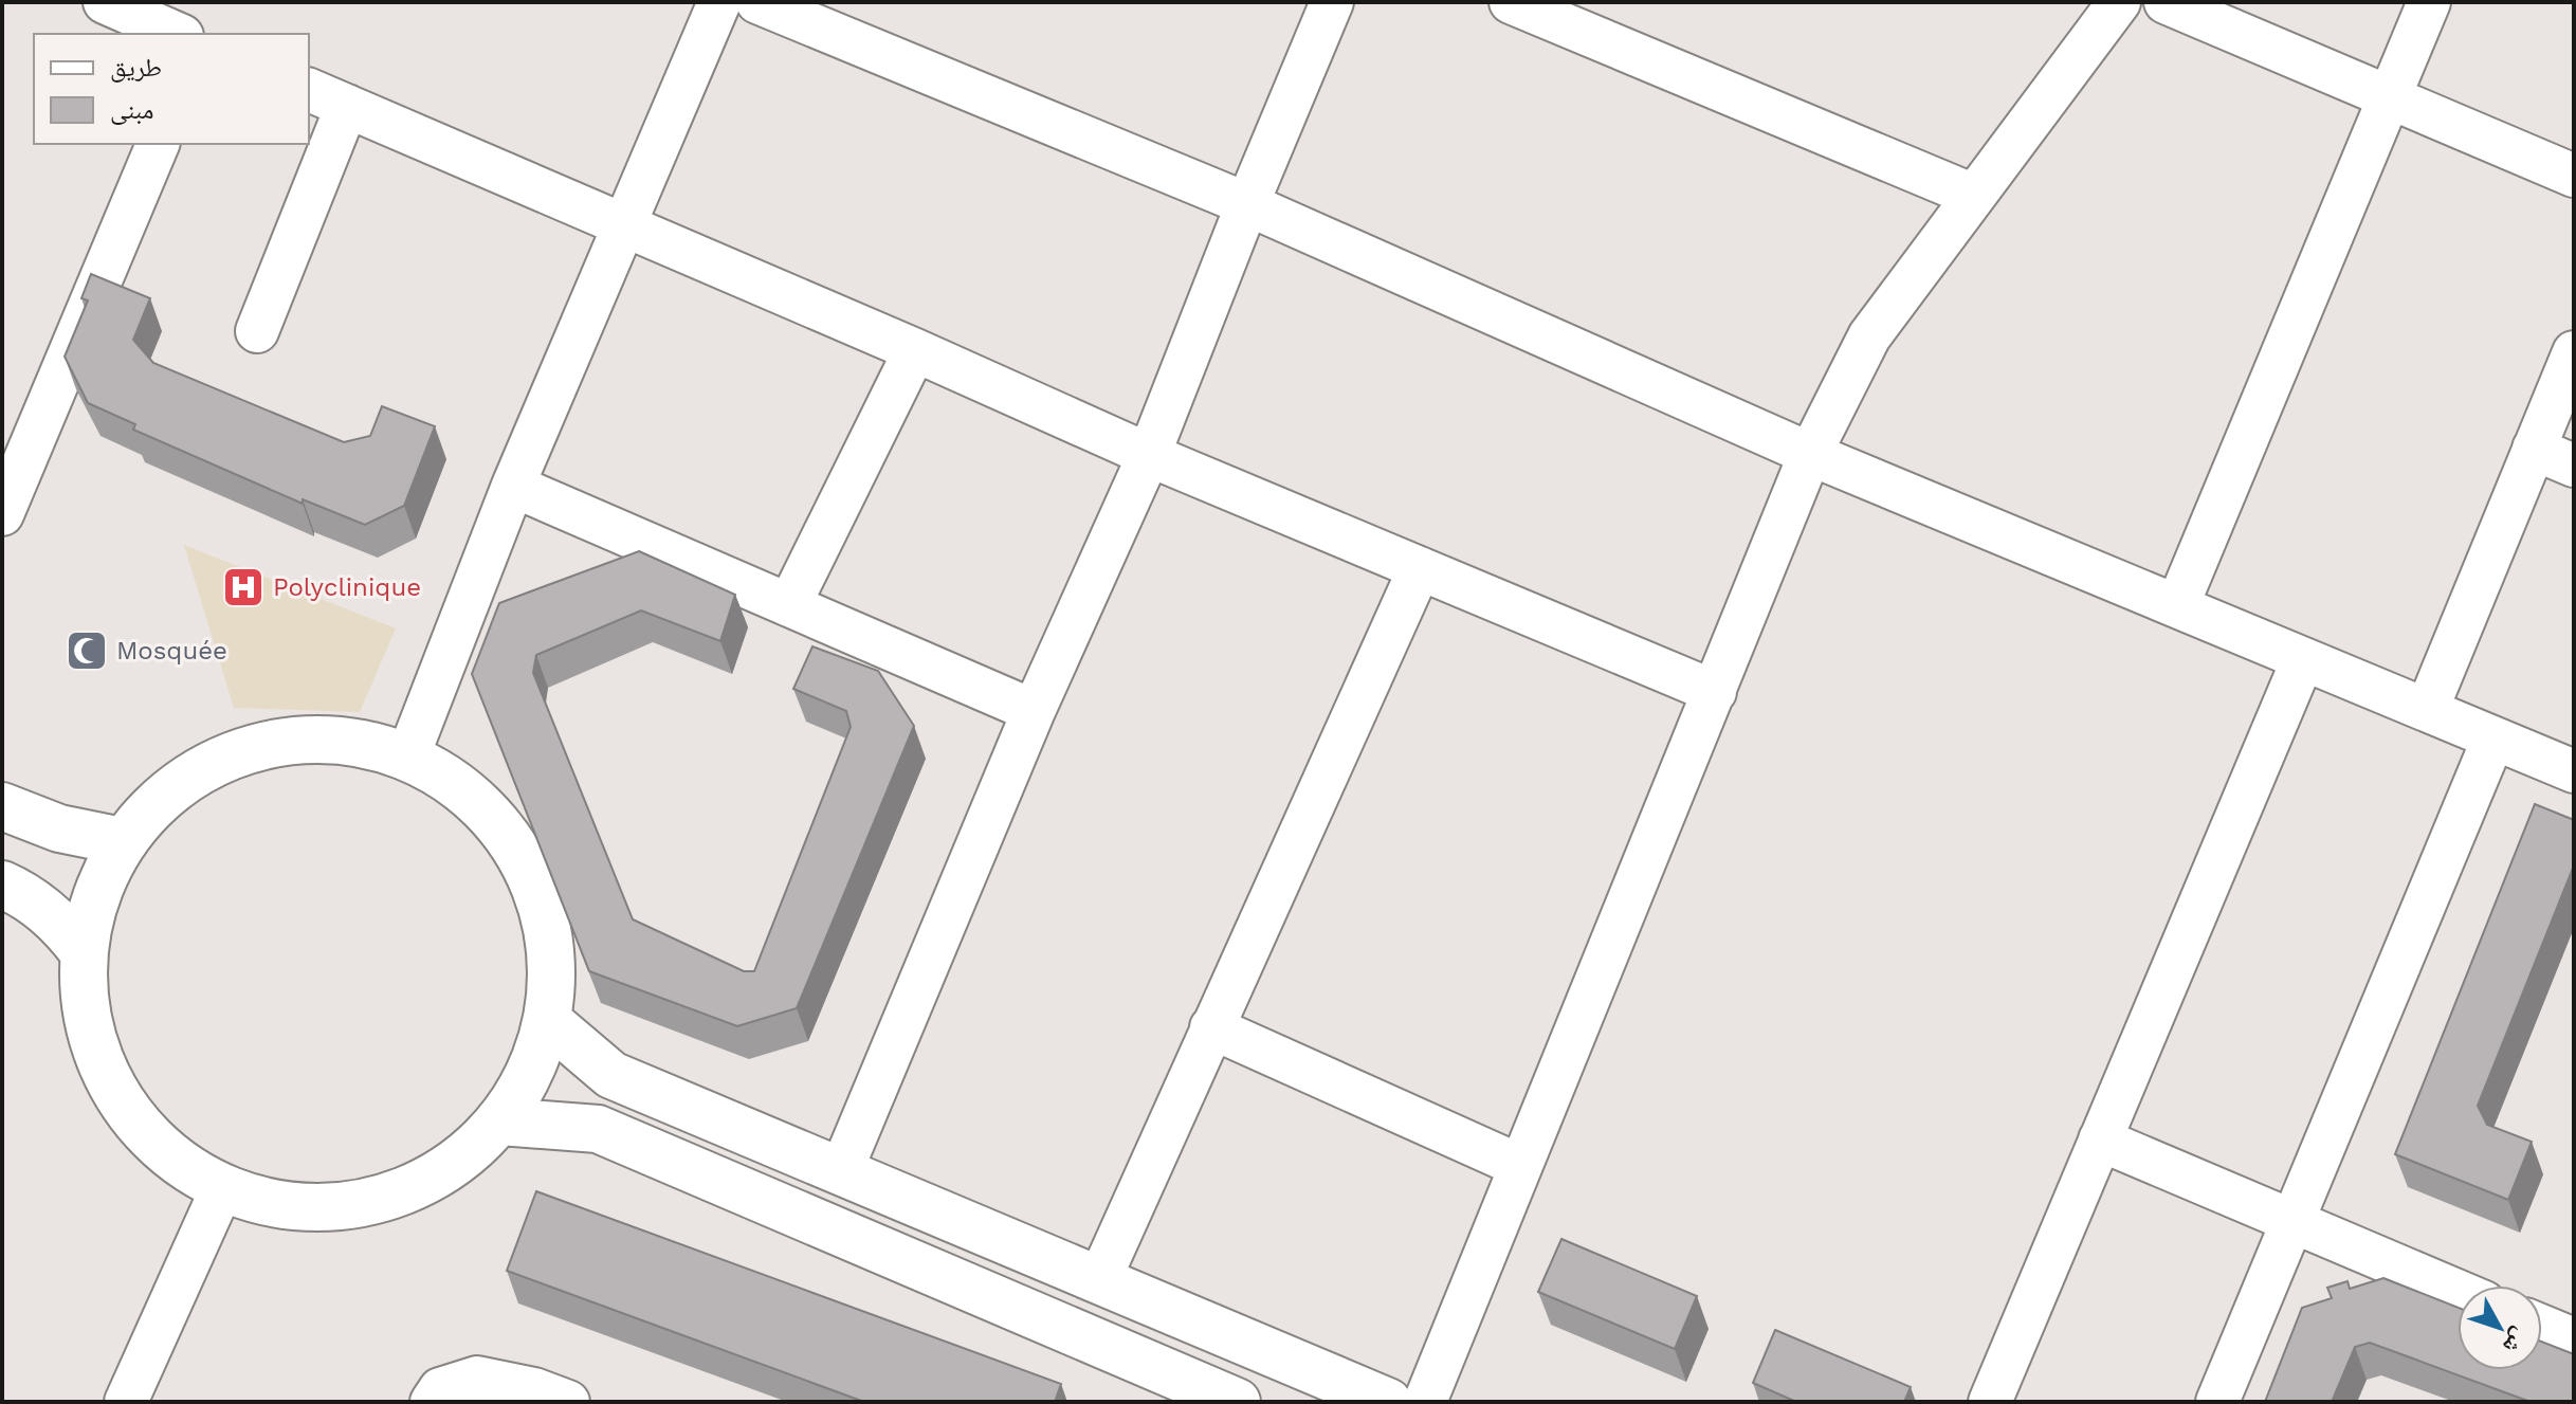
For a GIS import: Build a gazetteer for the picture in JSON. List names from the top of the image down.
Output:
{
  "places": {
    "hospital": ["Polyclinique"],
    "mosque": ["Mosquée"]
  },
  "legend": ["طريق", "مبنى"],
  "north": "bottom right"
}
